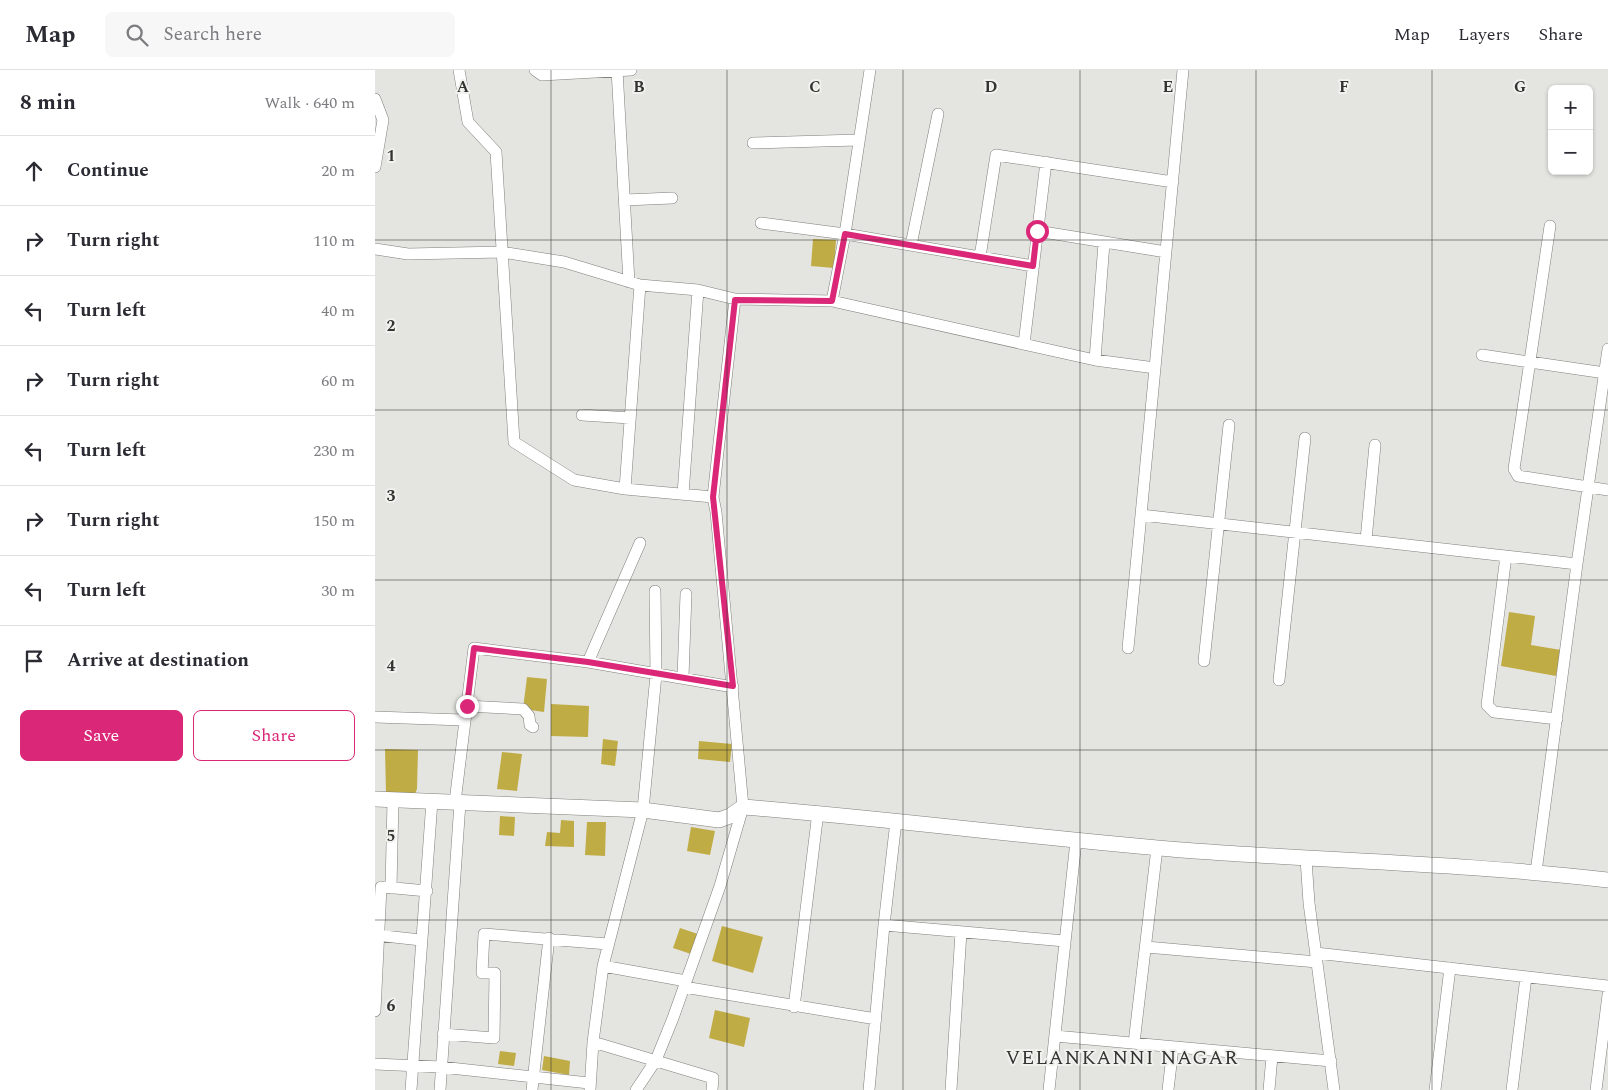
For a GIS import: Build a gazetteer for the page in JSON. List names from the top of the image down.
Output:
{
  "districts": ["VELANKANNI NAGAR"],
  "page": {
    "header": "Map",
    "search": "Search here",
    "nav": ["Map", "Layers", "Share"],
    "heading": ["8 min", "Walk · 640 m"],
    "map_buttons": ["+", "−"],
    "list": [
      ["Continue", "20 m"],
      ["Turn right", "110 m"],
      ["Turn left", "40 m"],
      ["Turn right", "60 m"],
      ["Turn left", "230 m"],
      ["Turn right", "150 m"],
      ["Turn left", "30 m"],
      "Arrive at destination"
    ],
    "buttons": ["Save", "Share"]
  },
  "grid": {
    "columns": [
      "A",
      "B",
      "C",
      "D",
      "E",
      "F",
      "G"
    ],
    "rows": [
      "1",
      "2",
      "3",
      "4",
      "5",
      "6"
    ]
  }
}
